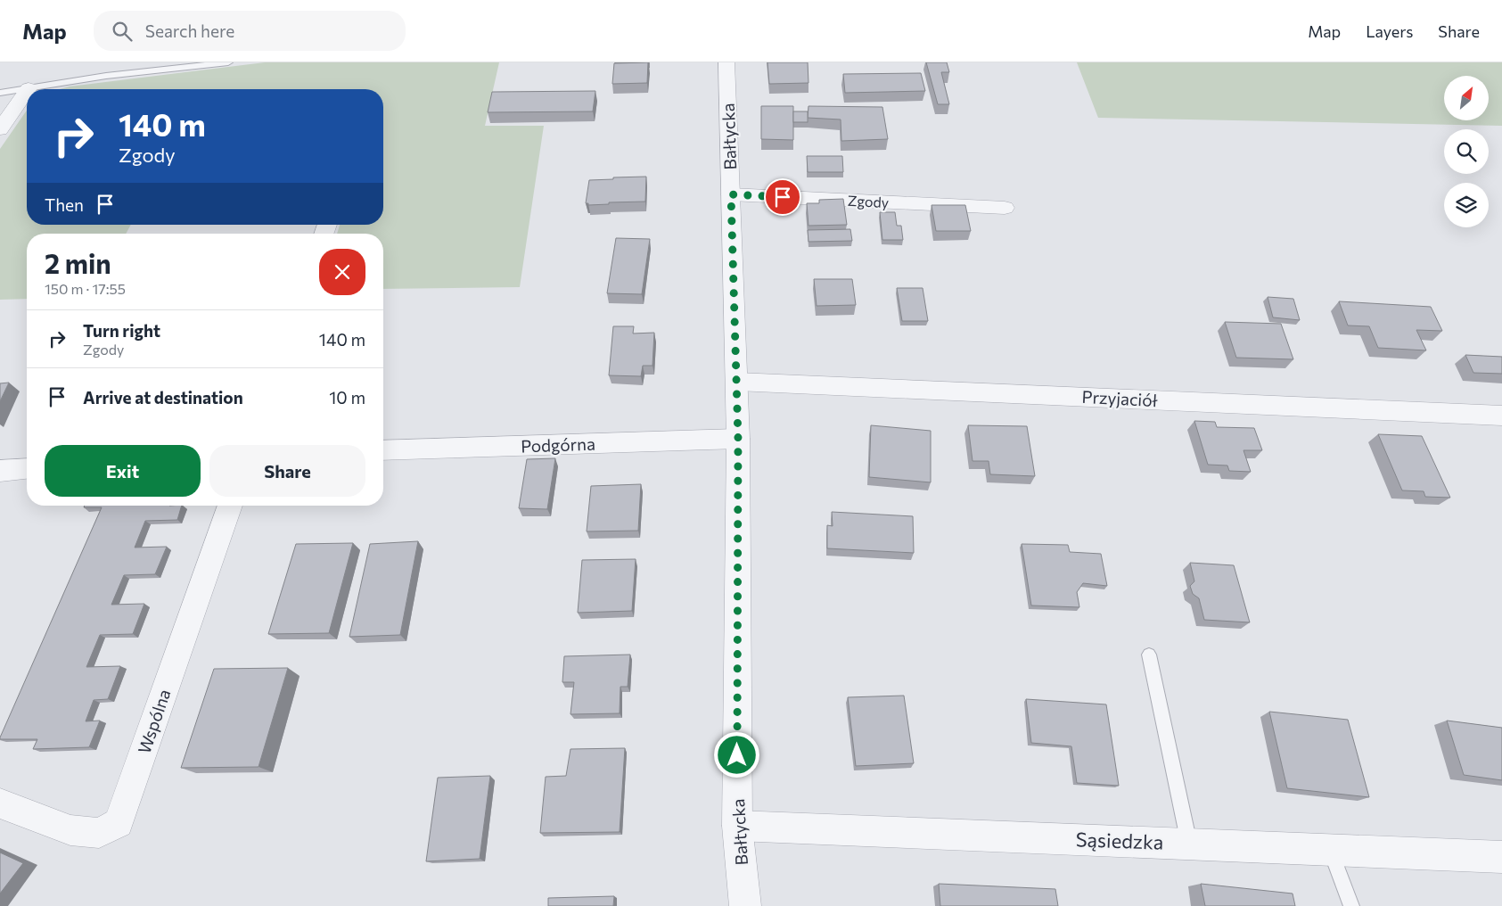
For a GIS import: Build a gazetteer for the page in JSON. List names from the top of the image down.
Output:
{
  "streets": {
    "street": [
      "Bałtycka",
      "Zgody",
      "Przyjaciół",
      "Podgórna",
      "Wspólna",
      "Sąsiedzka"
    ]
  },
  "crossings": [
    ["Bałtycka", "Zgody"],
    ["Bałtycka", "Przyjaciół"],
    ["Bałtycka", "Podgórna"],
    ["Bałtycka", "Sąsiedzka"]
  ],
  "north": "top right",
  "page": {
    "header": "Map",
    "search": "Search here",
    "nav": ["Map", "Layers", "Share"],
    "turn": ["140 m", "Zgody"],
    "then": "Then",
    "heading": ["2 min", "150 m · 17:55"],
    "list": [
      {
        "name": "Turn right",
        "note": "Zgody",
        "value": "140 m"
      },
      {
        "name": "Arrive at destination",
        "value": "10 m"
      }
    ],
    "buttons": ["Exit", "Share"]
  }
}
